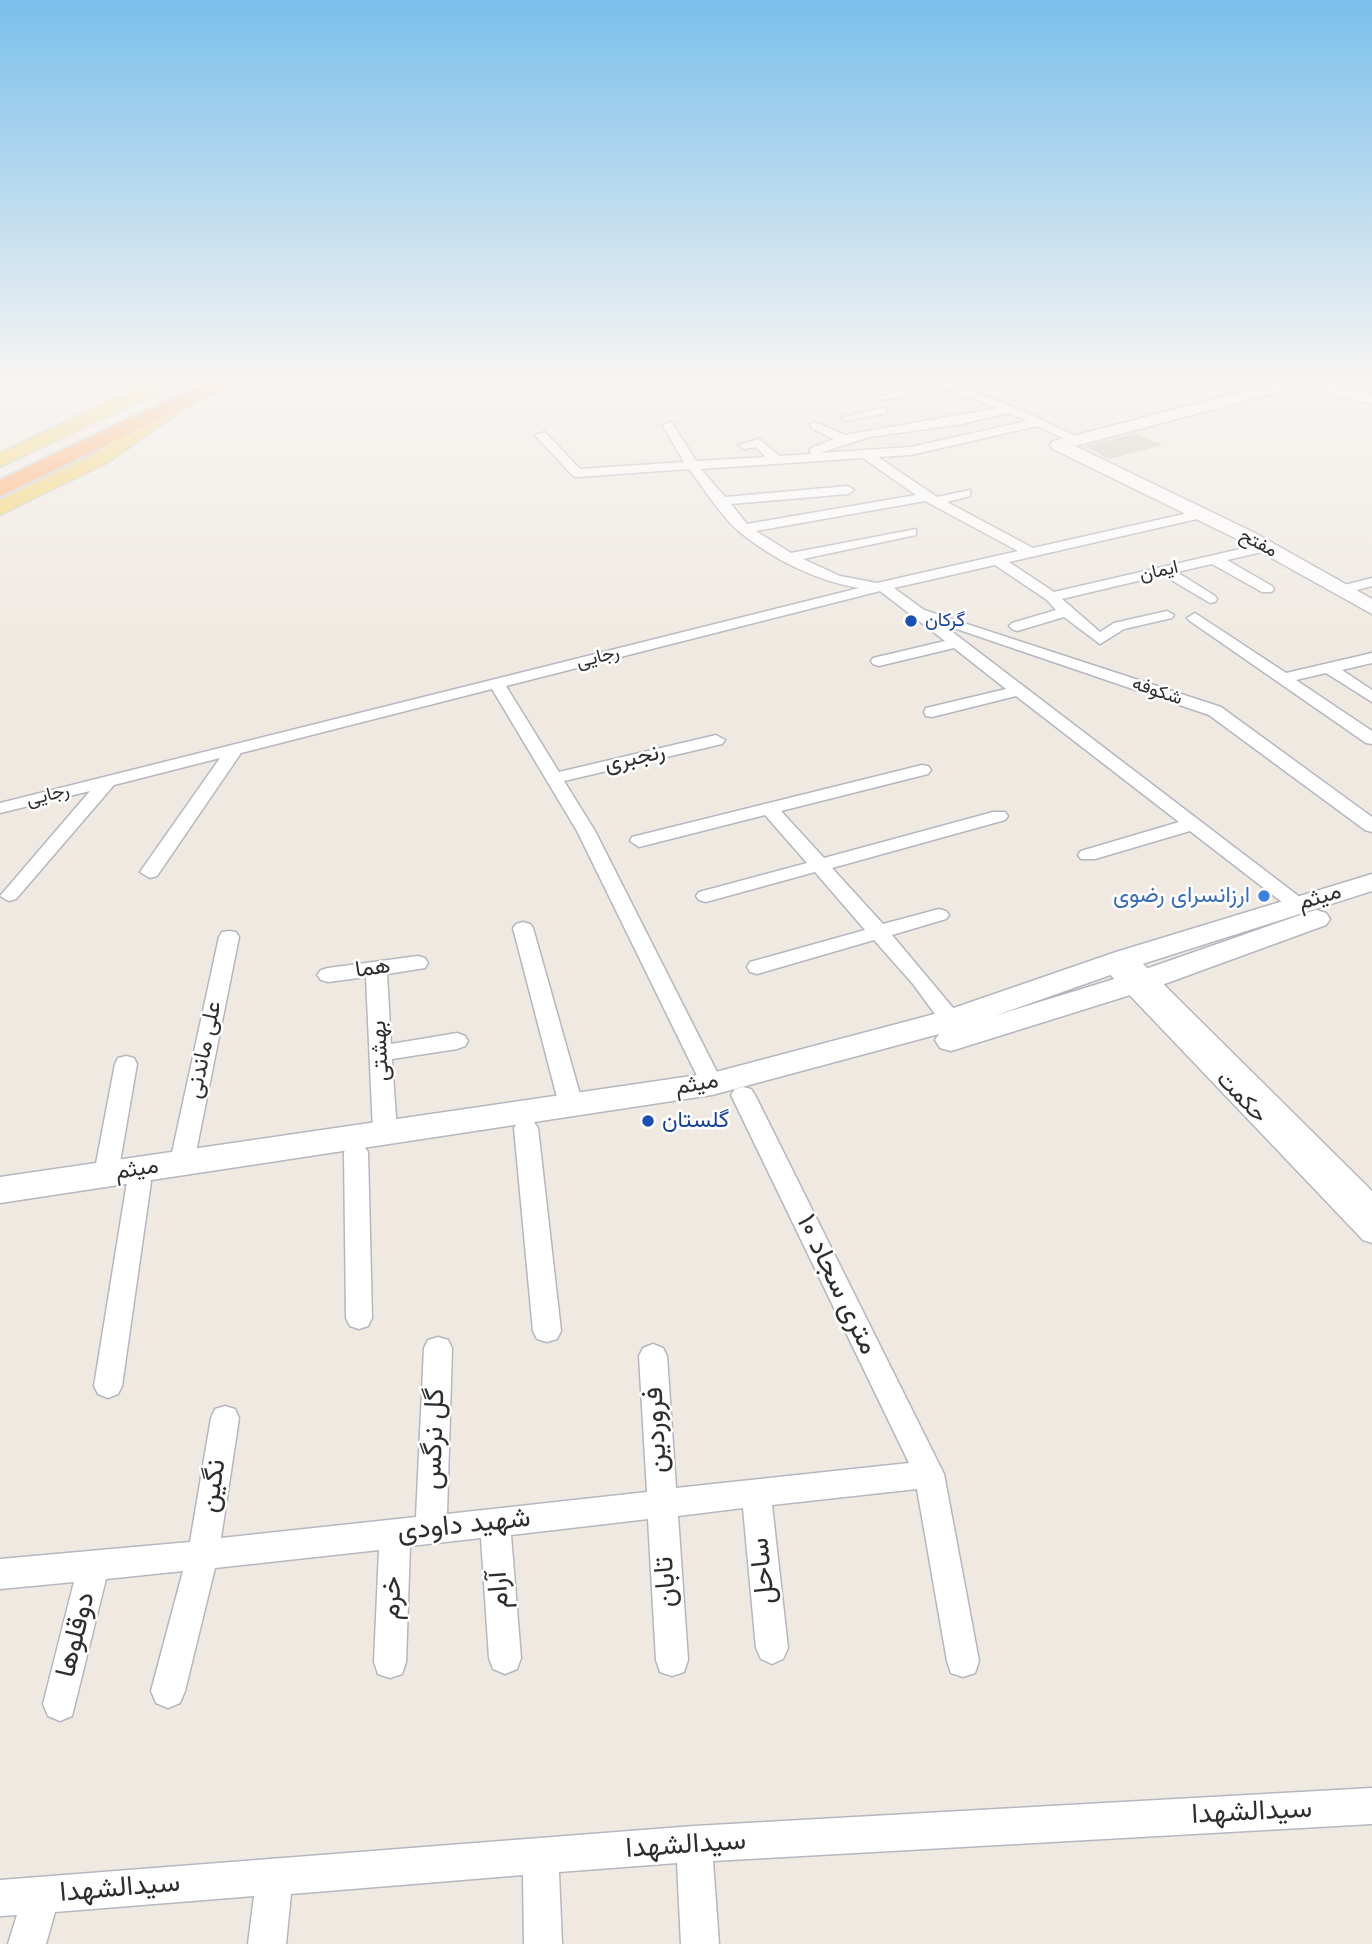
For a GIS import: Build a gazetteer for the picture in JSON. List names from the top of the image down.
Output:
{
  "streets": {
    "main road": ["مفتح", "میثم"],
    "street": [
      "ایمان",
      "رجایی",
      "شکوفه",
      "رنجبری",
      "هما",
      "علی ماندنی",
      "بهشتی",
      "حکمت",
      "۱۰ متری سجاد",
      "فروردین",
      "گل نرگس",
      "نگین",
      "شهید داودی",
      "ساحل",
      "تابان",
      "آرام",
      "خرم",
      "دوقلوها",
      "سیدالشهدا"
    ]
  },
  "crossings": [
    ["مفتح", "ایمان"],
    ["مفتح", "رجایی"],
    ["میثم", "علی ماندنی"],
    ["میثم", "بهشتی"],
    ["میثم", "حکمت"],
    ["میثم", "۱۰ متری سجاد"],
    ["هما", "بهشتی"],
    ["۱۰ متری سجاد", "شهید داودی"],
    ["فروردین", "شهید داودی"],
    ["فروردین", "تابان"],
    ["گل نرگس", "شهید داودی"],
    ["نگین", "شهید داودی"],
    ["شهید داودی", "ساحل"],
    ["شهید داودی", "تابان"],
    ["شهید داودی", "آرام"],
    ["شهید داودی", "خرم"],
    ["شهید داودی", "دوقلوها"]
  ],
  "places": ["گرکان", "ارزانسرای رضوی", "گلستان"]
}
